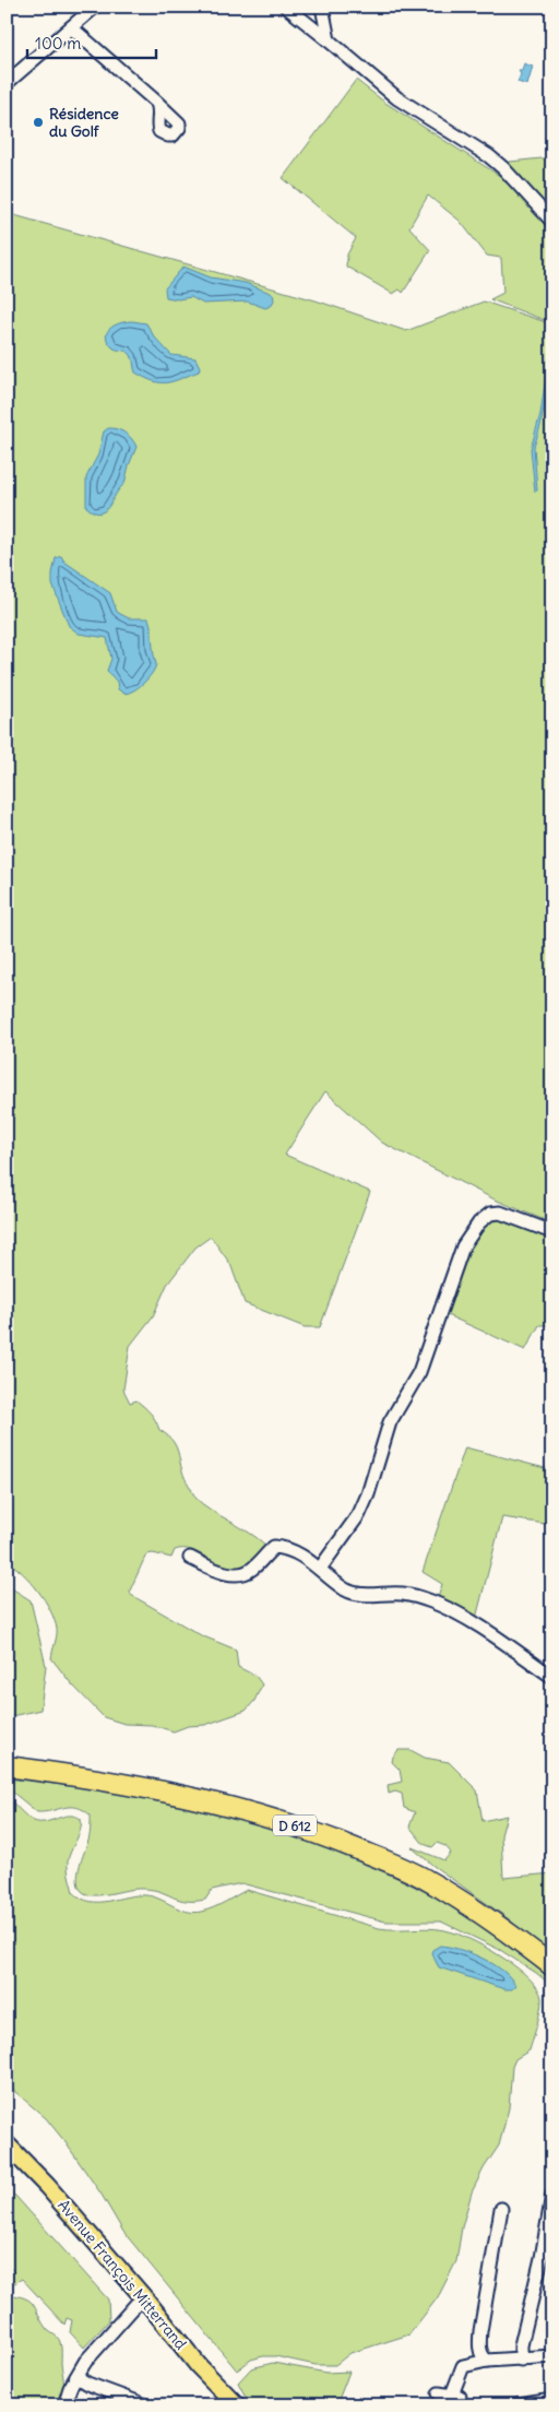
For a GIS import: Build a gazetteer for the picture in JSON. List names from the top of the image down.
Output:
{
  "streets": {
    "highway": ["D 612"],
    "main road": ["Avenue François Mitterrand"]
  },
  "places": ["Résidence du Golf"],
  "scale_bar": "100 m"
}
